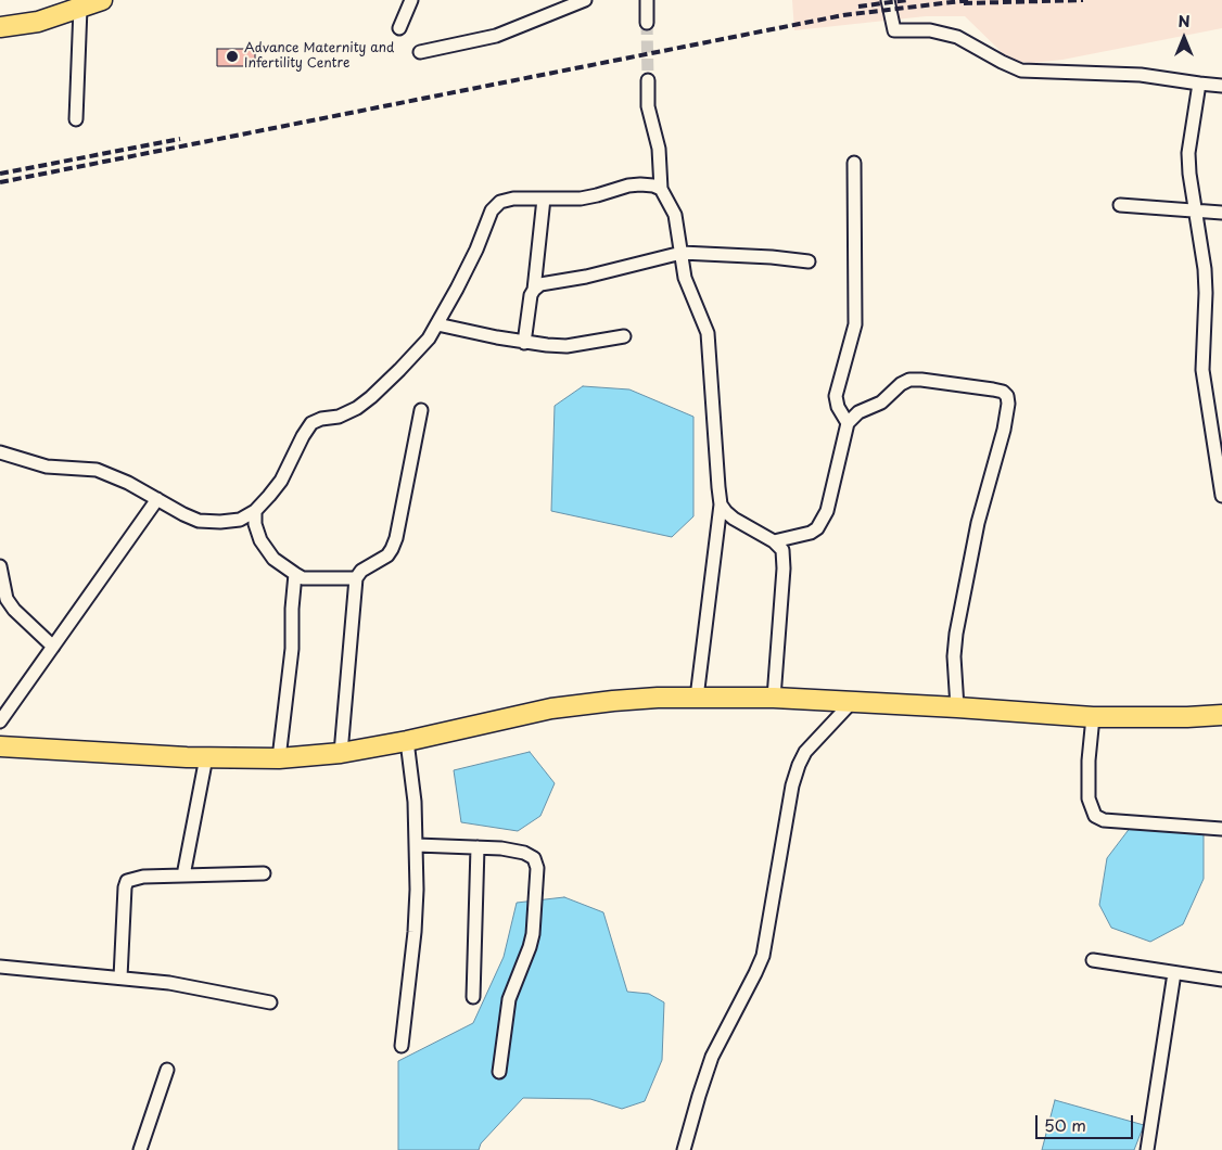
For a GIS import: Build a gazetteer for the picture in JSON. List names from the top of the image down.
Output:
{
  "places": ["Advance Maternity and Infertility Centre"],
  "scale_bar": "50 m",
  "north": "top"
}
